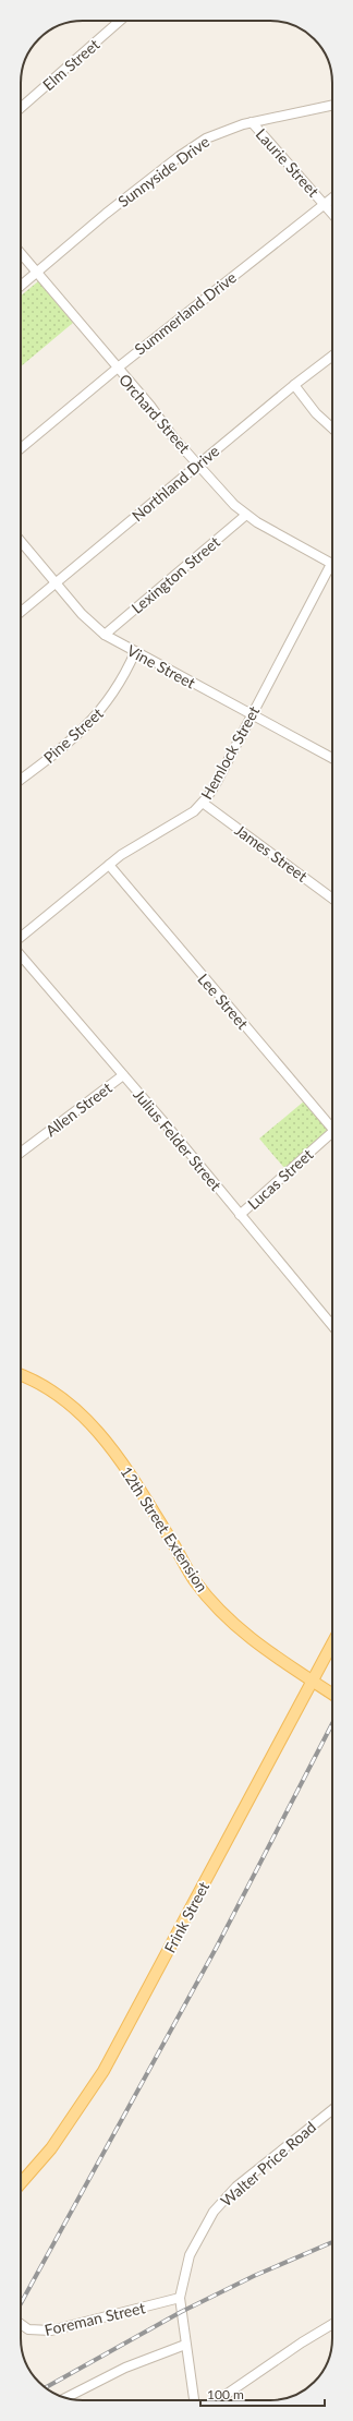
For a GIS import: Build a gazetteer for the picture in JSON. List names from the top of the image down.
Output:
{
  "streets": {
    "main road": ["12th Street Extension", "Frink Street"],
    "street": [
      "Elm Street",
      "Laurie Street",
      "Sunnyside Drive",
      "Summerland Drive",
      "Orchard Street",
      "Northland Drive",
      "Lexington Street",
      "Vine Street",
      "Pine Street",
      "Hemlock Street",
      "James Street",
      "Lee Street",
      "Allen Street",
      "Julius Felder Street",
      "Lucas Street",
      "Walter Price Road",
      "Foreman Street"
    ]
  },
  "crossings": [
    ["Laurie Street", "Sunnyside Drive"],
    ["Laurie Street", "Summerland Drive"],
    ["Sunnyside Drive", "Orchard Street"],
    ["Summerland Drive", "Orchard Street"],
    ["Orchard Street", "Northland Drive"],
    ["Orchard Street", "Lexington Street"],
    ["Orchard Street", "Hemlock Street"],
    ["Northland Drive", "Vine Street"],
    ["Lexington Street", "Vine Street"],
    ["Vine Street", "Pine Street"],
    ["Vine Street", "Hemlock Street"],
    ["Hemlock Street", "James Street"],
    ["Hemlock Street", "Lee Street"],
    ["Allen Street", "Julius Felder Street"],
    ["Julius Felder Street", "Lucas Street"],
    ["12th Street Extension", "Frink Street"],
    ["Walter Price Road", "Foreman Street"]
  ],
  "scale_bar": "100 m"
}
